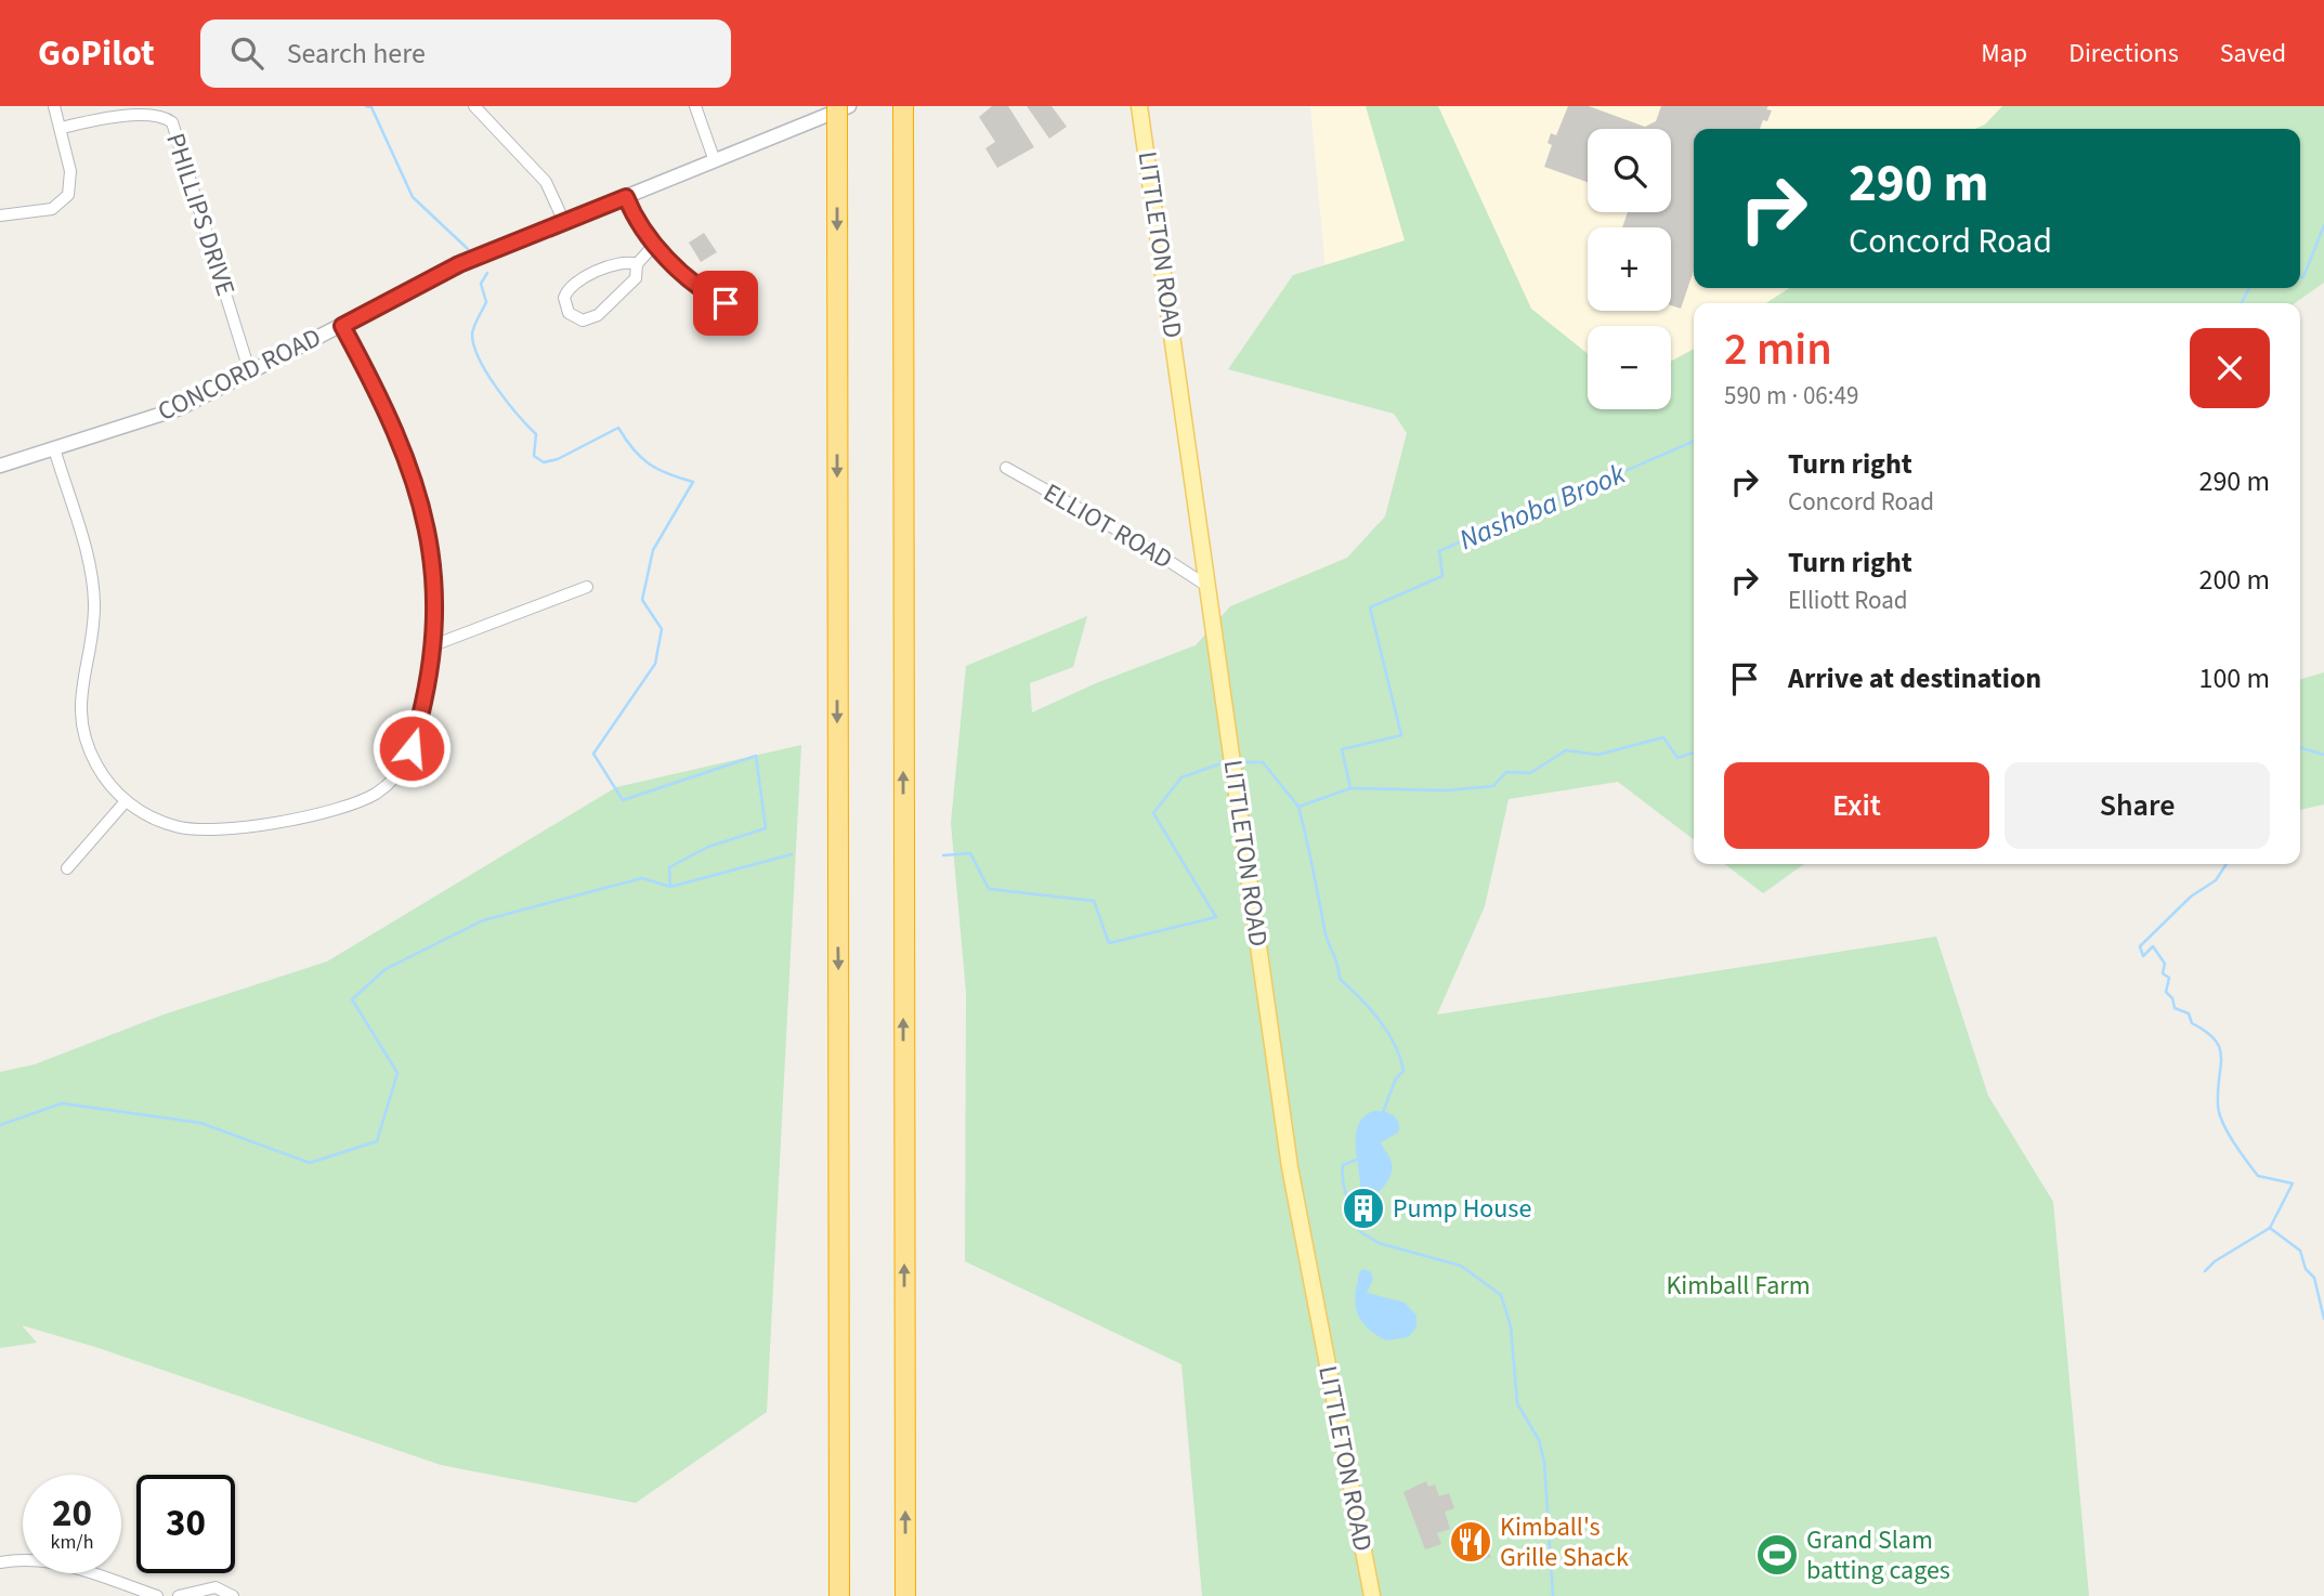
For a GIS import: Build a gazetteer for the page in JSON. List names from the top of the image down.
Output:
{
  "streets": {
    "main road": ["LITTLETON ROAD", "CONCORD ROAD"],
    "street": ["PHILLIPS DRIVE", "ELLIOT ROAD"]
  },
  "crossings": [
    ["PHILLIPS DRIVE", "CONCORD ROAD"],
    ["LITTLETON ROAD", "ELLIOT ROAD"]
  ],
  "water": ["Nashoba Brook"],
  "parks": ["Kimball Farm"],
  "places": {
    "building": ["Pump House"],
    "restaurant": ["Kimball's Grille Shack"],
    "sports": ["Grand Slam batting cages"]
  },
  "page": {
    "header": "GoPilot",
    "search": "Search here",
    "nav": ["Map", "Directions", "Saved"],
    "map_buttons": ["+", "−"],
    "turn": ["290 m", "Concord Road"],
    "heading": ["2 min", "590 m · 06:49"],
    "list": [
      {
        "name": "Turn right",
        "note": "Concord Road",
        "value": "290 m"
      },
      {
        "name": "Turn right",
        "note": "Elliott Road",
        "value": "200 m"
      },
      {
        "name": "Arrive at destination",
        "value": "100 m"
      }
    ],
    "buttons": ["Exit", "Share"],
    "speed": "20 km/h",
    "limit": "30"
  }
}
